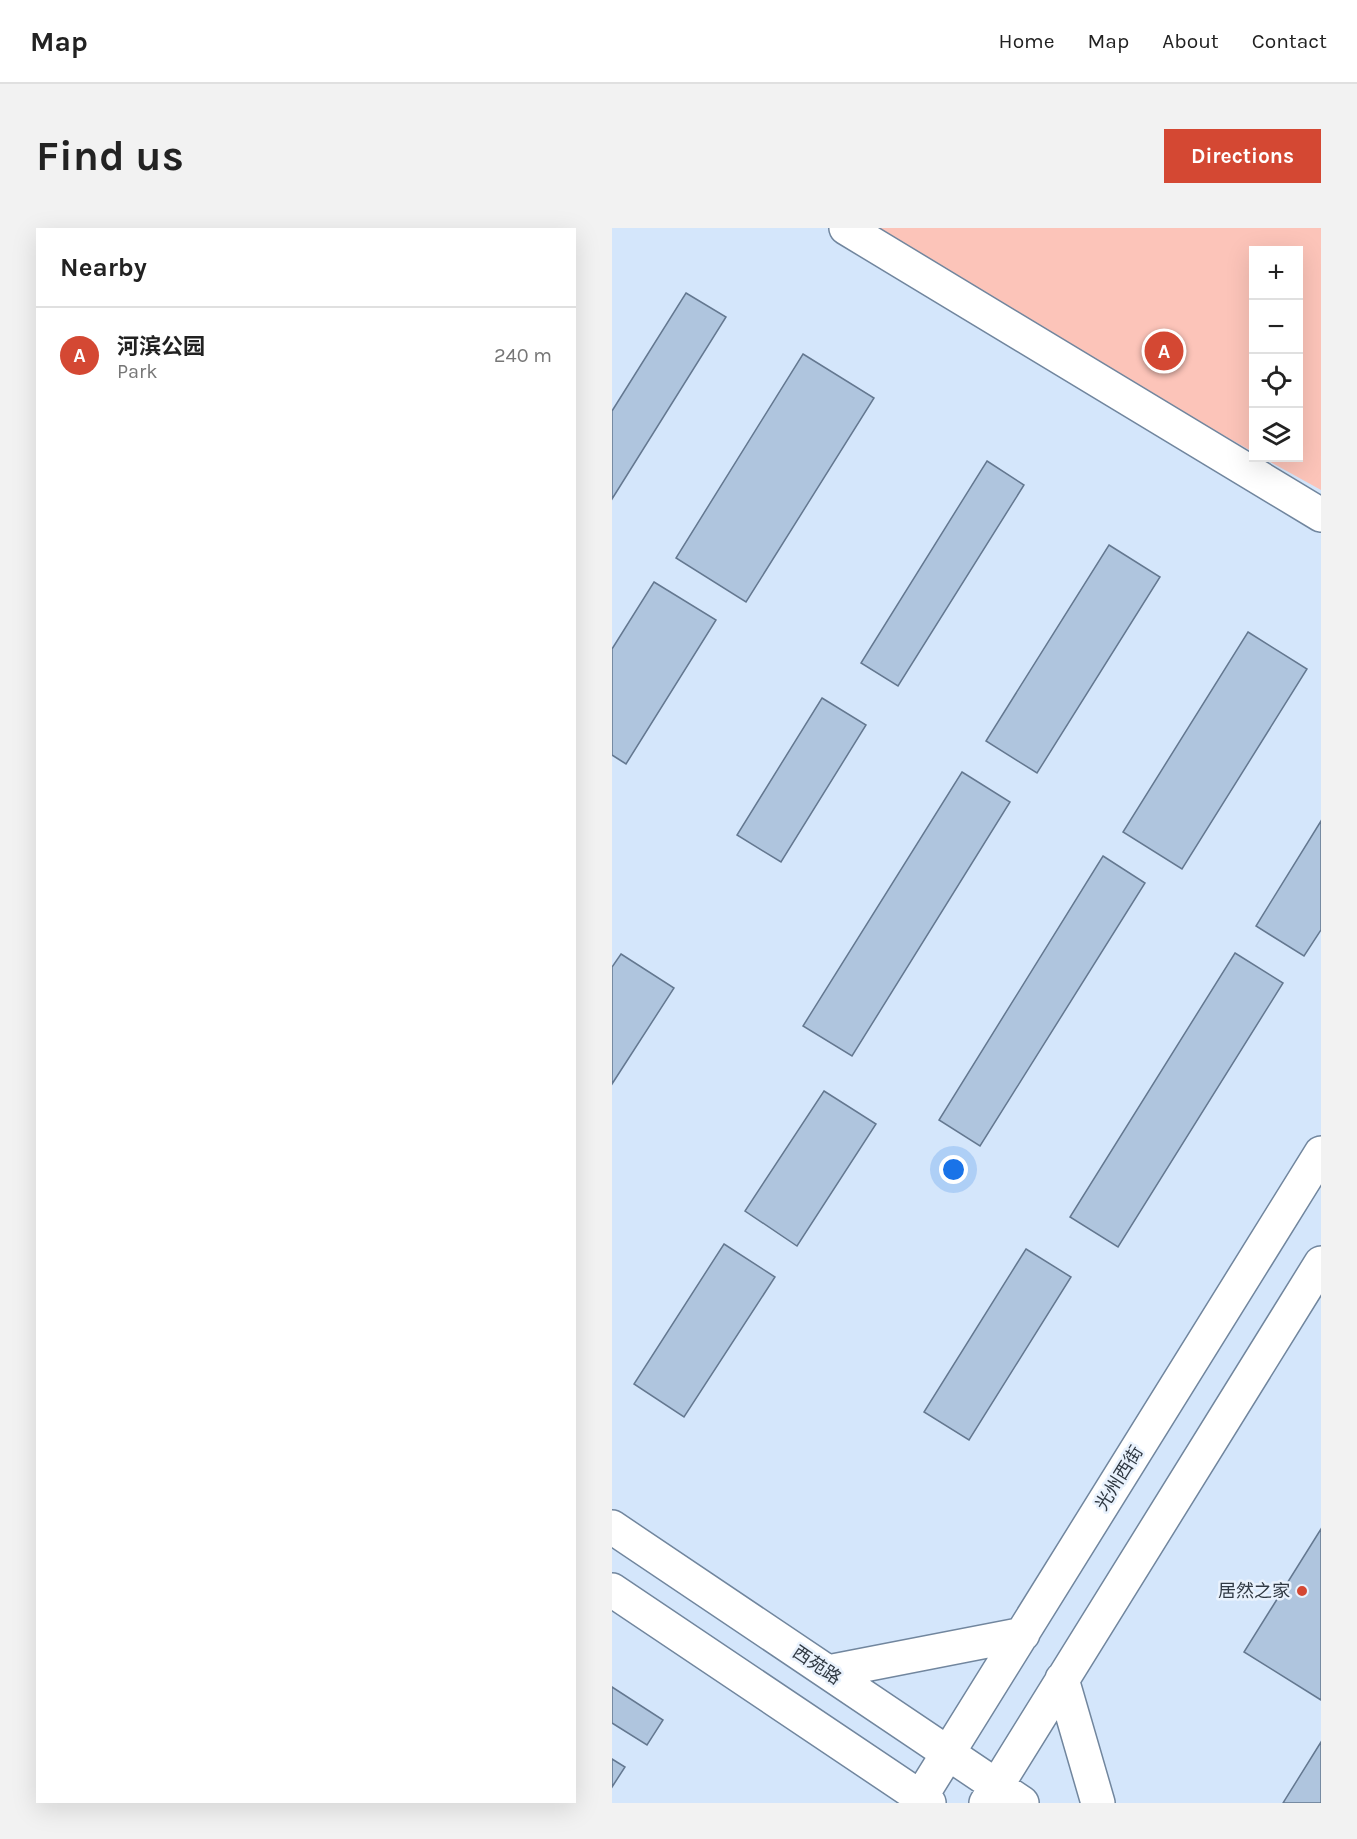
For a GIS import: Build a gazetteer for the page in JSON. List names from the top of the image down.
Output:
{
  "streets": {
    "main road": ["光州西街", "西苑路"]
  },
  "crossings": [
    ["光州西街", "西苑路"]
  ],
  "places": ["居然之家"],
  "page": {
    "header": "Map",
    "nav": [
      "Home",
      "Map",
      "About",
      "Contact"
    ],
    "buttons": "Directions",
    "title": "Find us",
    "heading": "Nearby",
    "map_buttons": ["+", "−"],
    "list": [
      {
        "mark": "A",
        "name": "河滨公园",
        "note": "Park",
        "value": "240 m"
      }
    ],
    "pins": "A"
  }
}
